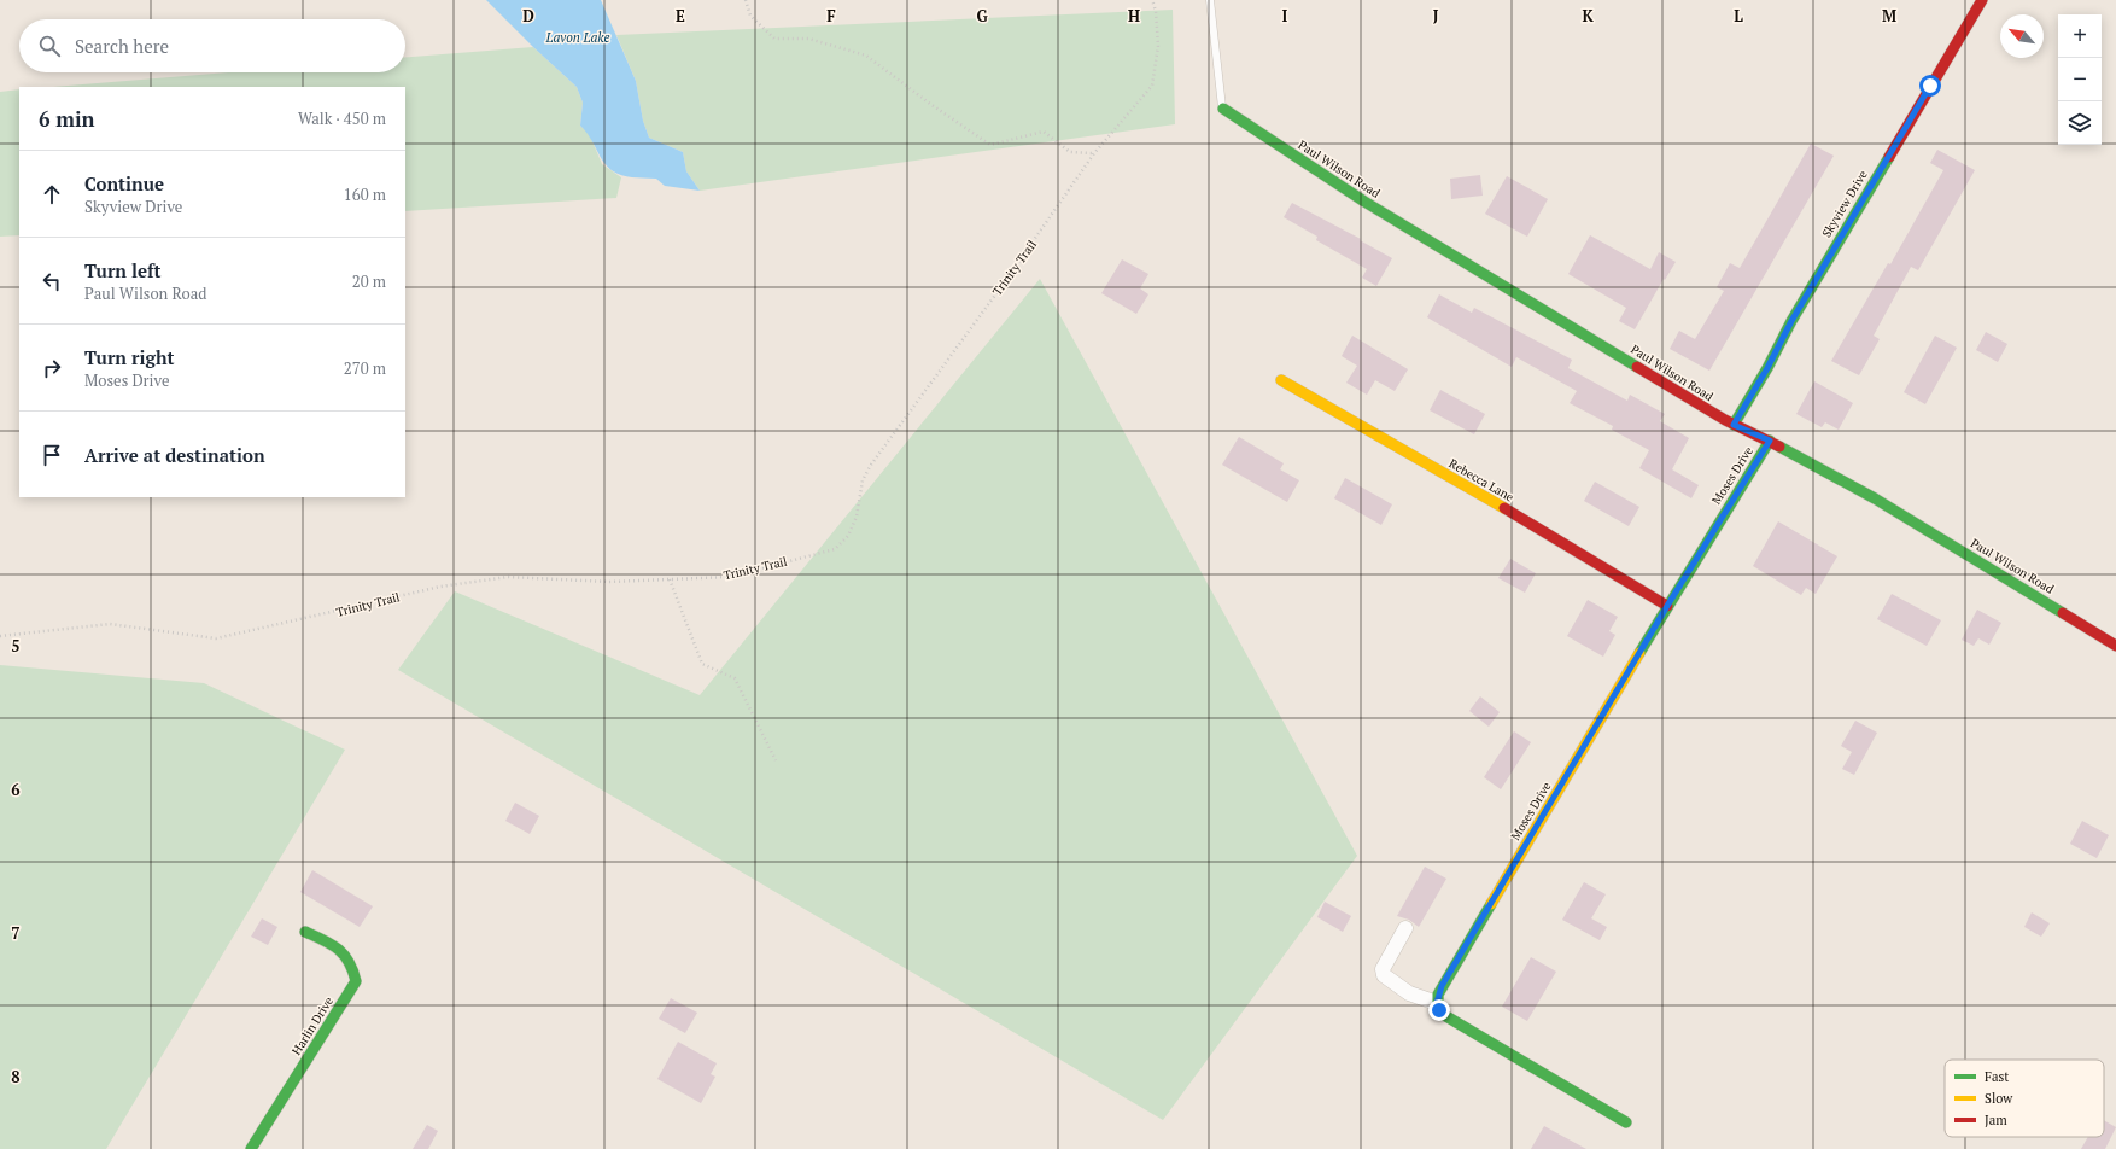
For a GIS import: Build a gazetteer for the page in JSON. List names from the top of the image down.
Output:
{
  "streets": {
    "street": [
      "Paul Wilson Road",
      "Skyview Drive",
      "Moses Drive",
      "Rebecca Lane",
      "Harlin Drive"
    ],
    "path": ["Trinity Trail"]
  },
  "crossings": [
    ["Paul Wilson Road", "Skyview Drive"],
    ["Paul Wilson Road", "Moses Drive"],
    ["Moses Drive", "Rebecca Lane"]
  ],
  "water": ["Lavon Lake"],
  "legend": ["Fast", "Slow", "Jam"],
  "north": "top left",
  "page": {
    "map_buttons": ["+", "−"],
    "search": "Search here",
    "heading": ["6 min", "Walk · 450 m"],
    "list": [
      ["Continue", "Skyview Drive", "160 m"],
      ["Turn left", "Paul Wilson Road", "20 m"],
      ["Turn right", "Moses Drive", "270 m"],
      "Arrive at destination"
    ]
  },
  "grid": {
    "columns": [
      "D",
      "E",
      "F",
      "G",
      "H",
      "I",
      "J",
      "K",
      "L",
      "M"
    ],
    "rows": [
      "5",
      "6",
      "7",
      "8"
    ]
  }
}
